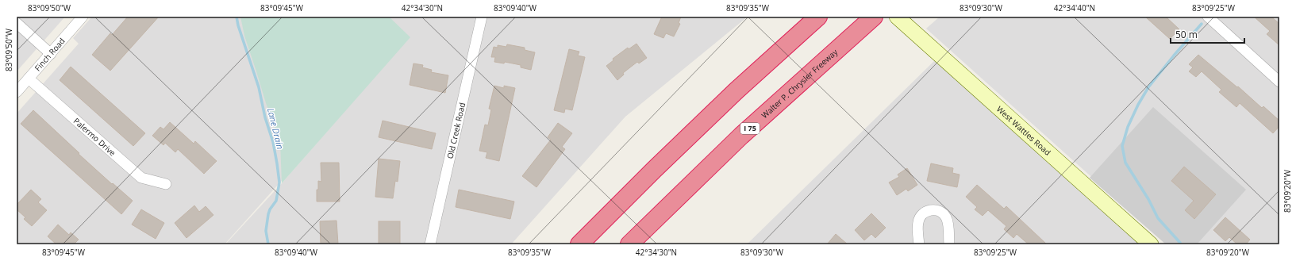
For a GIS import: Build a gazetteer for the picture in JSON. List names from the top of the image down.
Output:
{
  "streets": {
    "highway": ["Walter P. Chrysler Freeway", "I 75"],
    "street": [
      "Finch Road",
      "Old Creek Road",
      "West Wattles Road",
      "Palermo Drive"
    ]
  },
  "crossings": [
    ["Finch Road", "Palermo Drive"]
  ],
  "water": ["Lane Drain"],
  "scale_bar": "50 m",
  "coordinates": [
    "83°09'50\"W",
    "83°09'45\"W",
    "42°34'30\"N",
    "83°09'40\"W",
    "83°09'35\"W",
    "83°09'30\"W",
    "42°34'40\"N",
    "83°09'25\"W",
    "83°09'20\"W"
  ]
}
